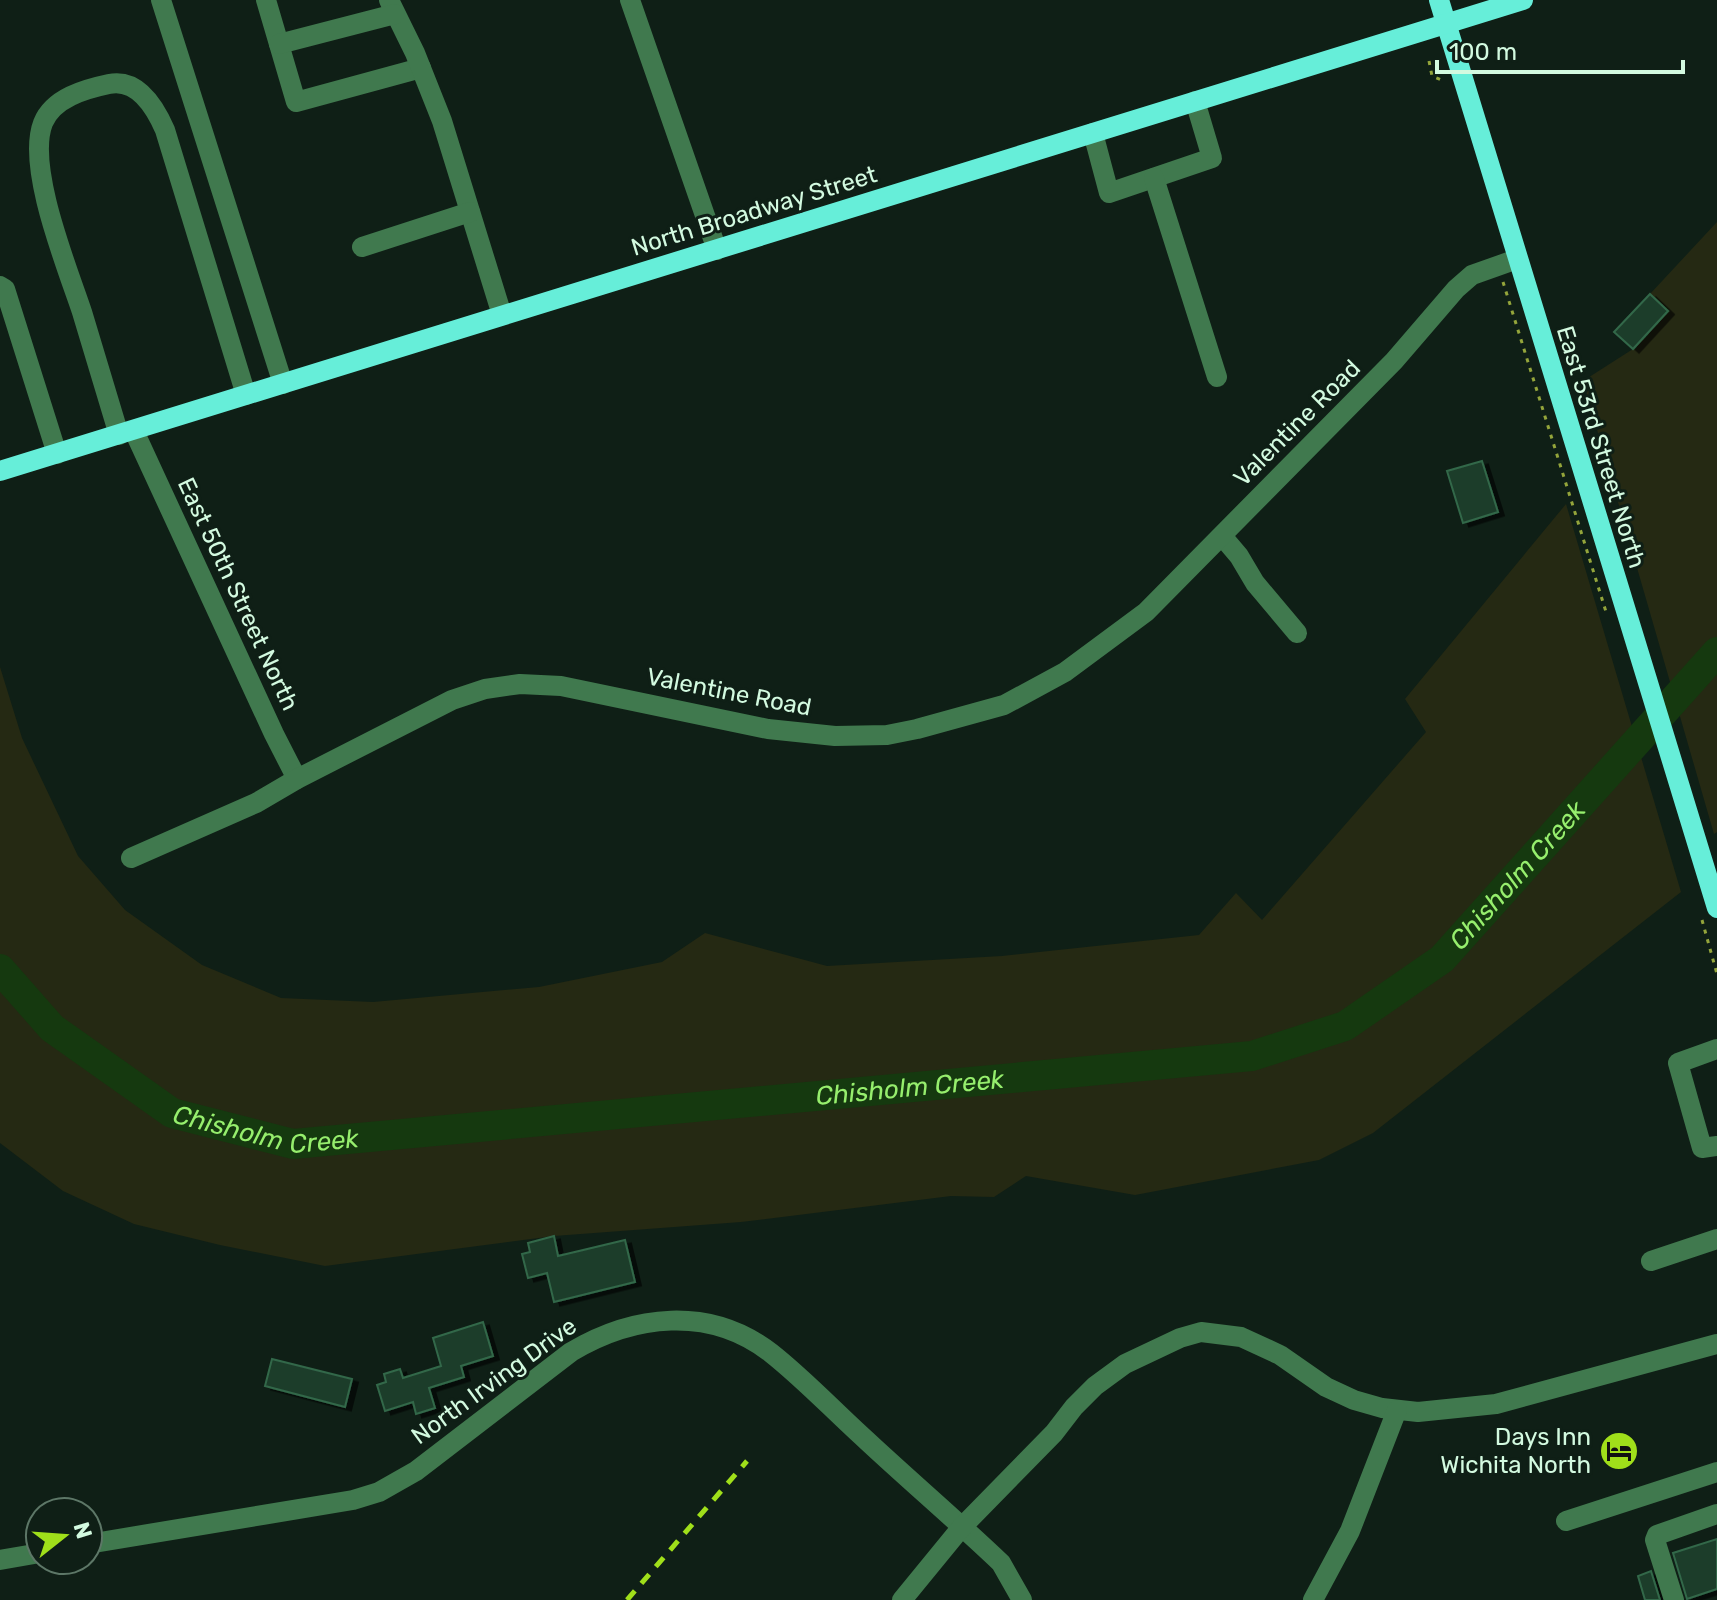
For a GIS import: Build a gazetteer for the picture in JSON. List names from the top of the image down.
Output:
{
  "streets": {
    "main road": ["North Broadway Street", "East 53rd Street North"],
    "street": ["Valentine Road", "East 50th Street North", "North Irving Drive"]
  },
  "crossings": [
    ["North Broadway Street", "East 53rd Street North"],
    ["North Broadway Street", "East 50th Street North"],
    ["Valentine Road", "East 53rd Street North"],
    ["Valentine Road", "East 50th Street North"]
  ],
  "water": ["Chisholm Creek"],
  "places": {
    "hotel": ["Days Inn Wichita North"]
  },
  "scale_bar": "100 m",
  "north": "right"
}
